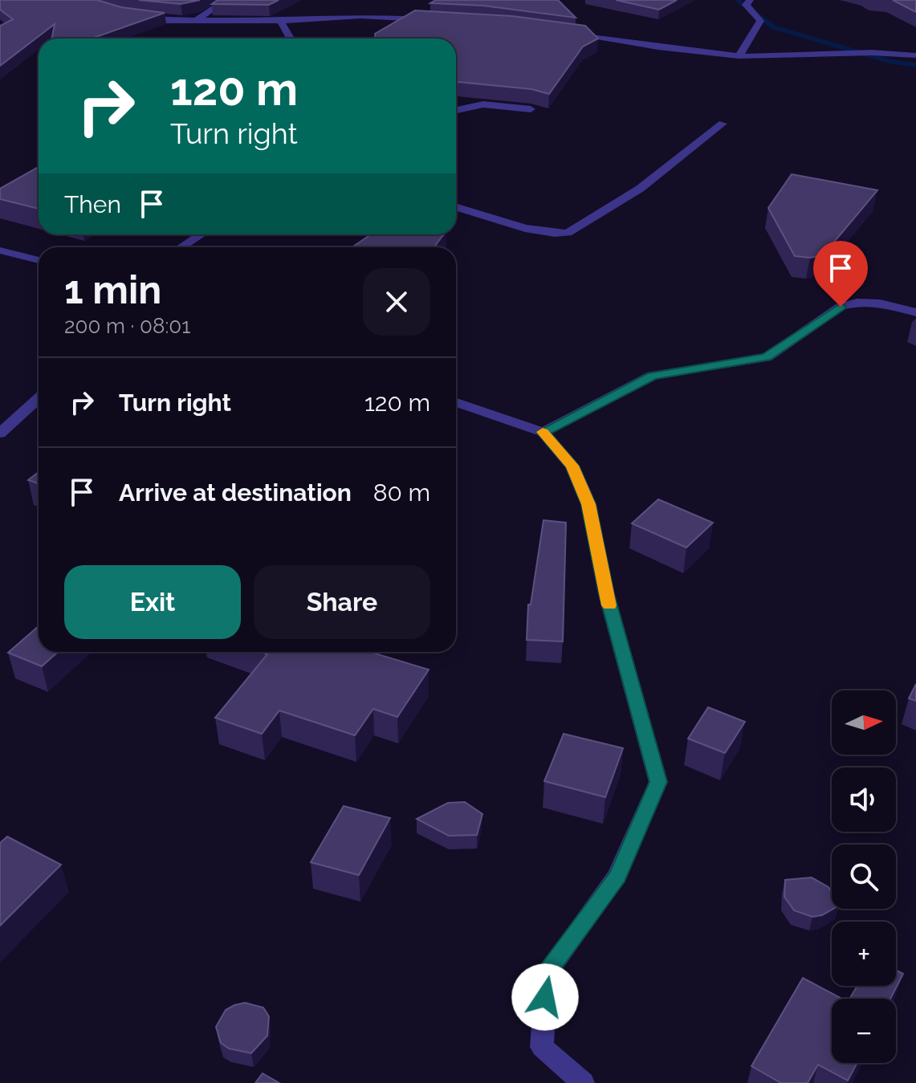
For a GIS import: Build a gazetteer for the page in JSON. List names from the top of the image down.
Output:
{
  "north": "right",
  "page": {
    "turn": ["120 m", "Turn right"],
    "then": "Then",
    "heading": ["1 min", "200 m · 08:01"],
    "list": [
      {
        "name": "Turn right",
        "value": "120 m"
      },
      {
        "name": "Arrive at destination",
        "value": "80 m"
      }
    ],
    "buttons": ["Exit", "Share"],
    "map_buttons": ["+", "−"]
  }
}
